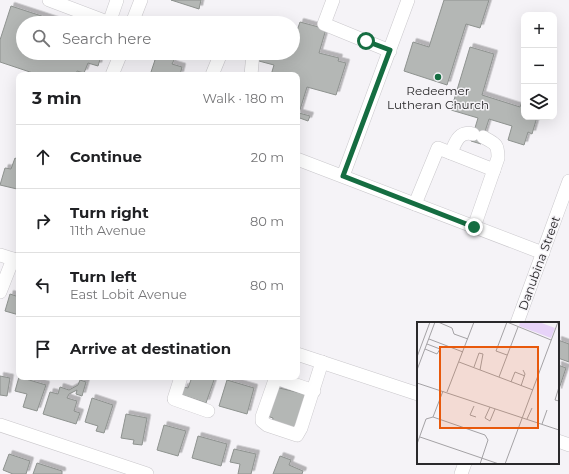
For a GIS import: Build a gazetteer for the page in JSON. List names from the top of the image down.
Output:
{
  "streets": {
    "street": ["Danubina Street"]
  },
  "places": ["Redeemer Lutheran Church"],
  "page": {
    "map_buttons": ["+", "−"],
    "search": "Search here",
    "heading": ["3 min", "Walk · 180 m"],
    "list": [
      ["Continue", "20 m"],
      ["Turn right", "11th Avenue", "80 m"],
      ["Turn left", "East Lobit Avenue", "80 m"],
      "Arrive at destination"
    ]
  }
}
